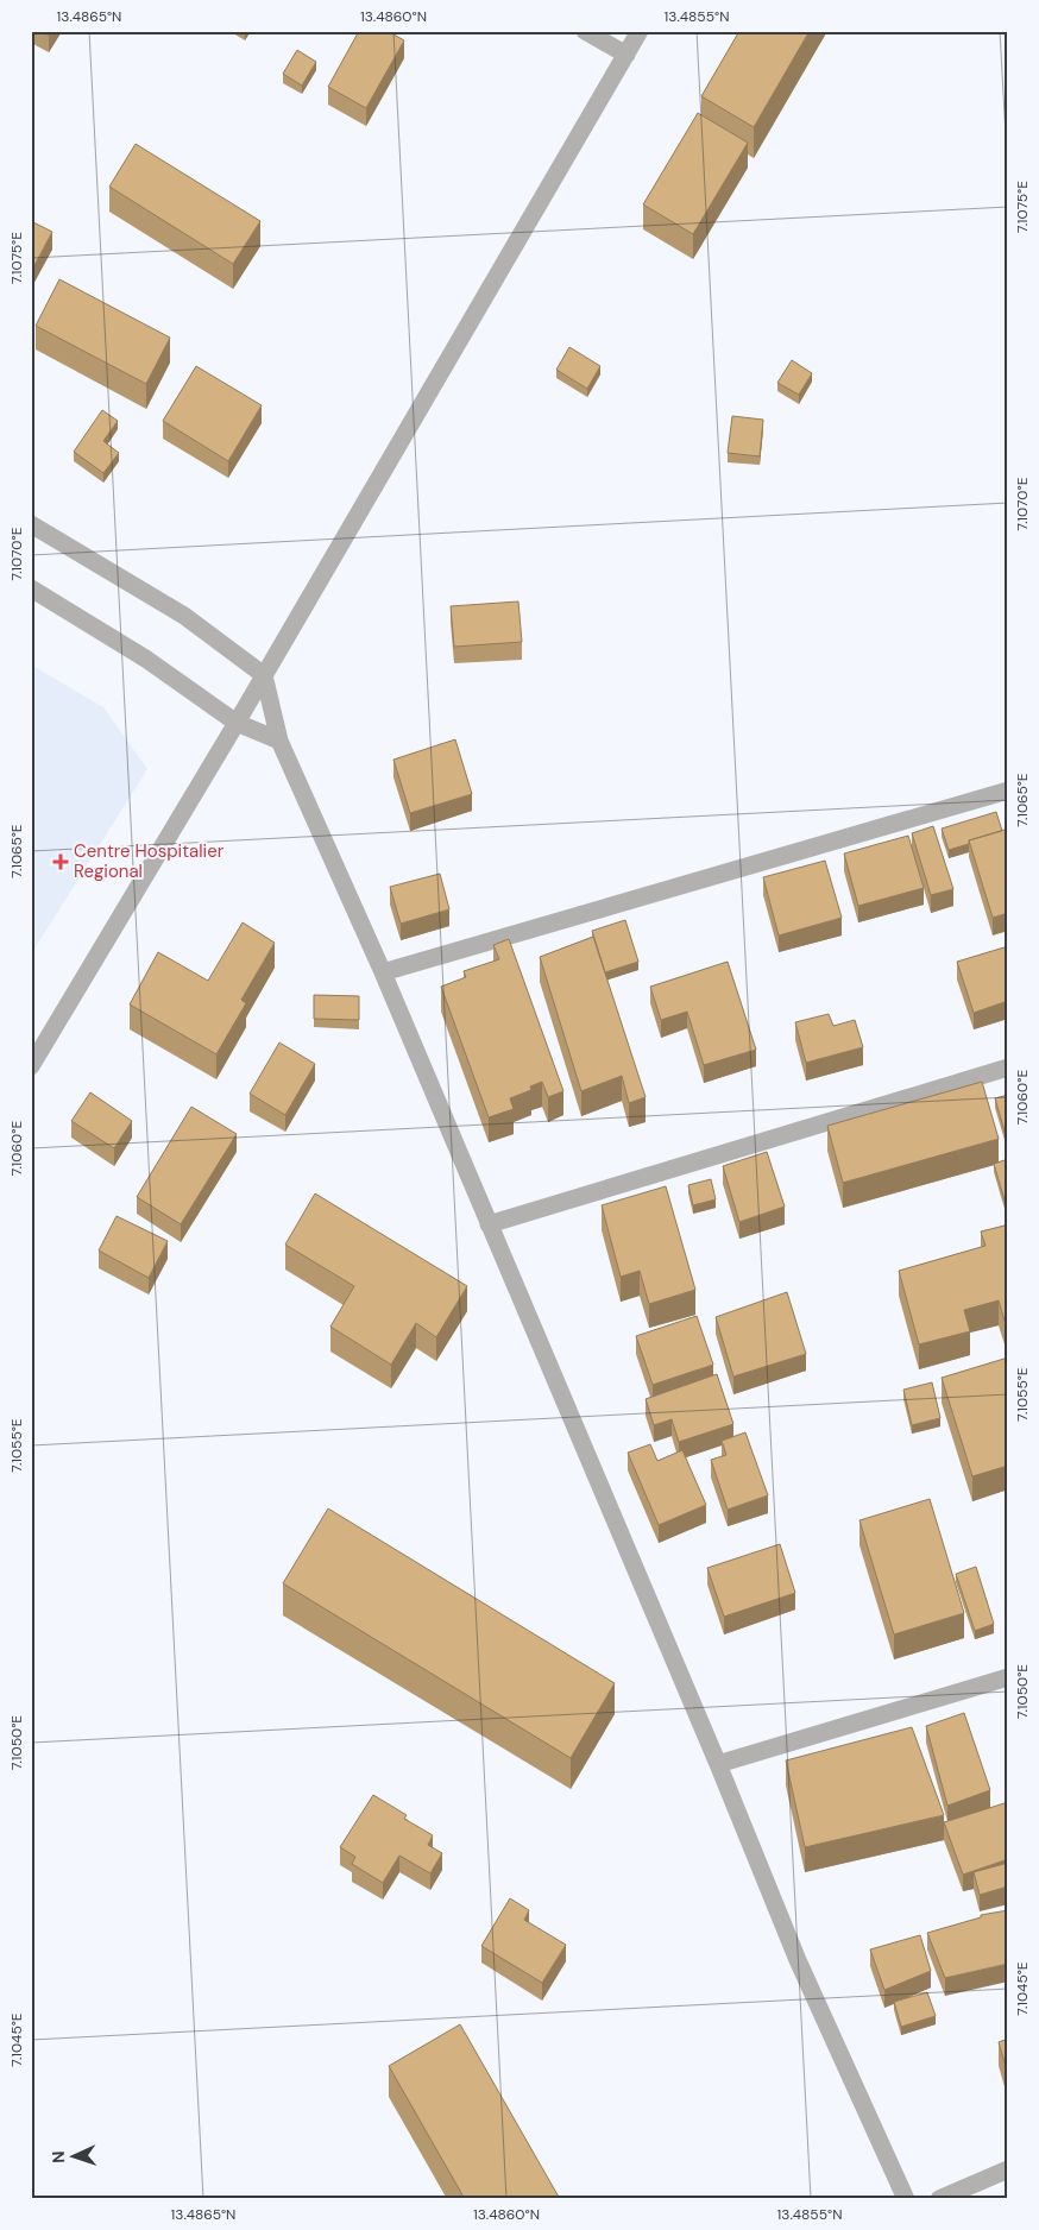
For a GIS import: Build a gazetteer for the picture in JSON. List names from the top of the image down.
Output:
{
  "places": {
    "health": ["Centre Hospitalier Regional"]
  },
  "north": "left",
  "coordinates": [
    "13.4865°N",
    "13.4860°N",
    "13.4855°N",
    "7.1075°E",
    "7.1070°E",
    "7.1065°E",
    "7.1060°E",
    "7.1055°E",
    "7.1050°E",
    "7.1045°E"
  ]
}
